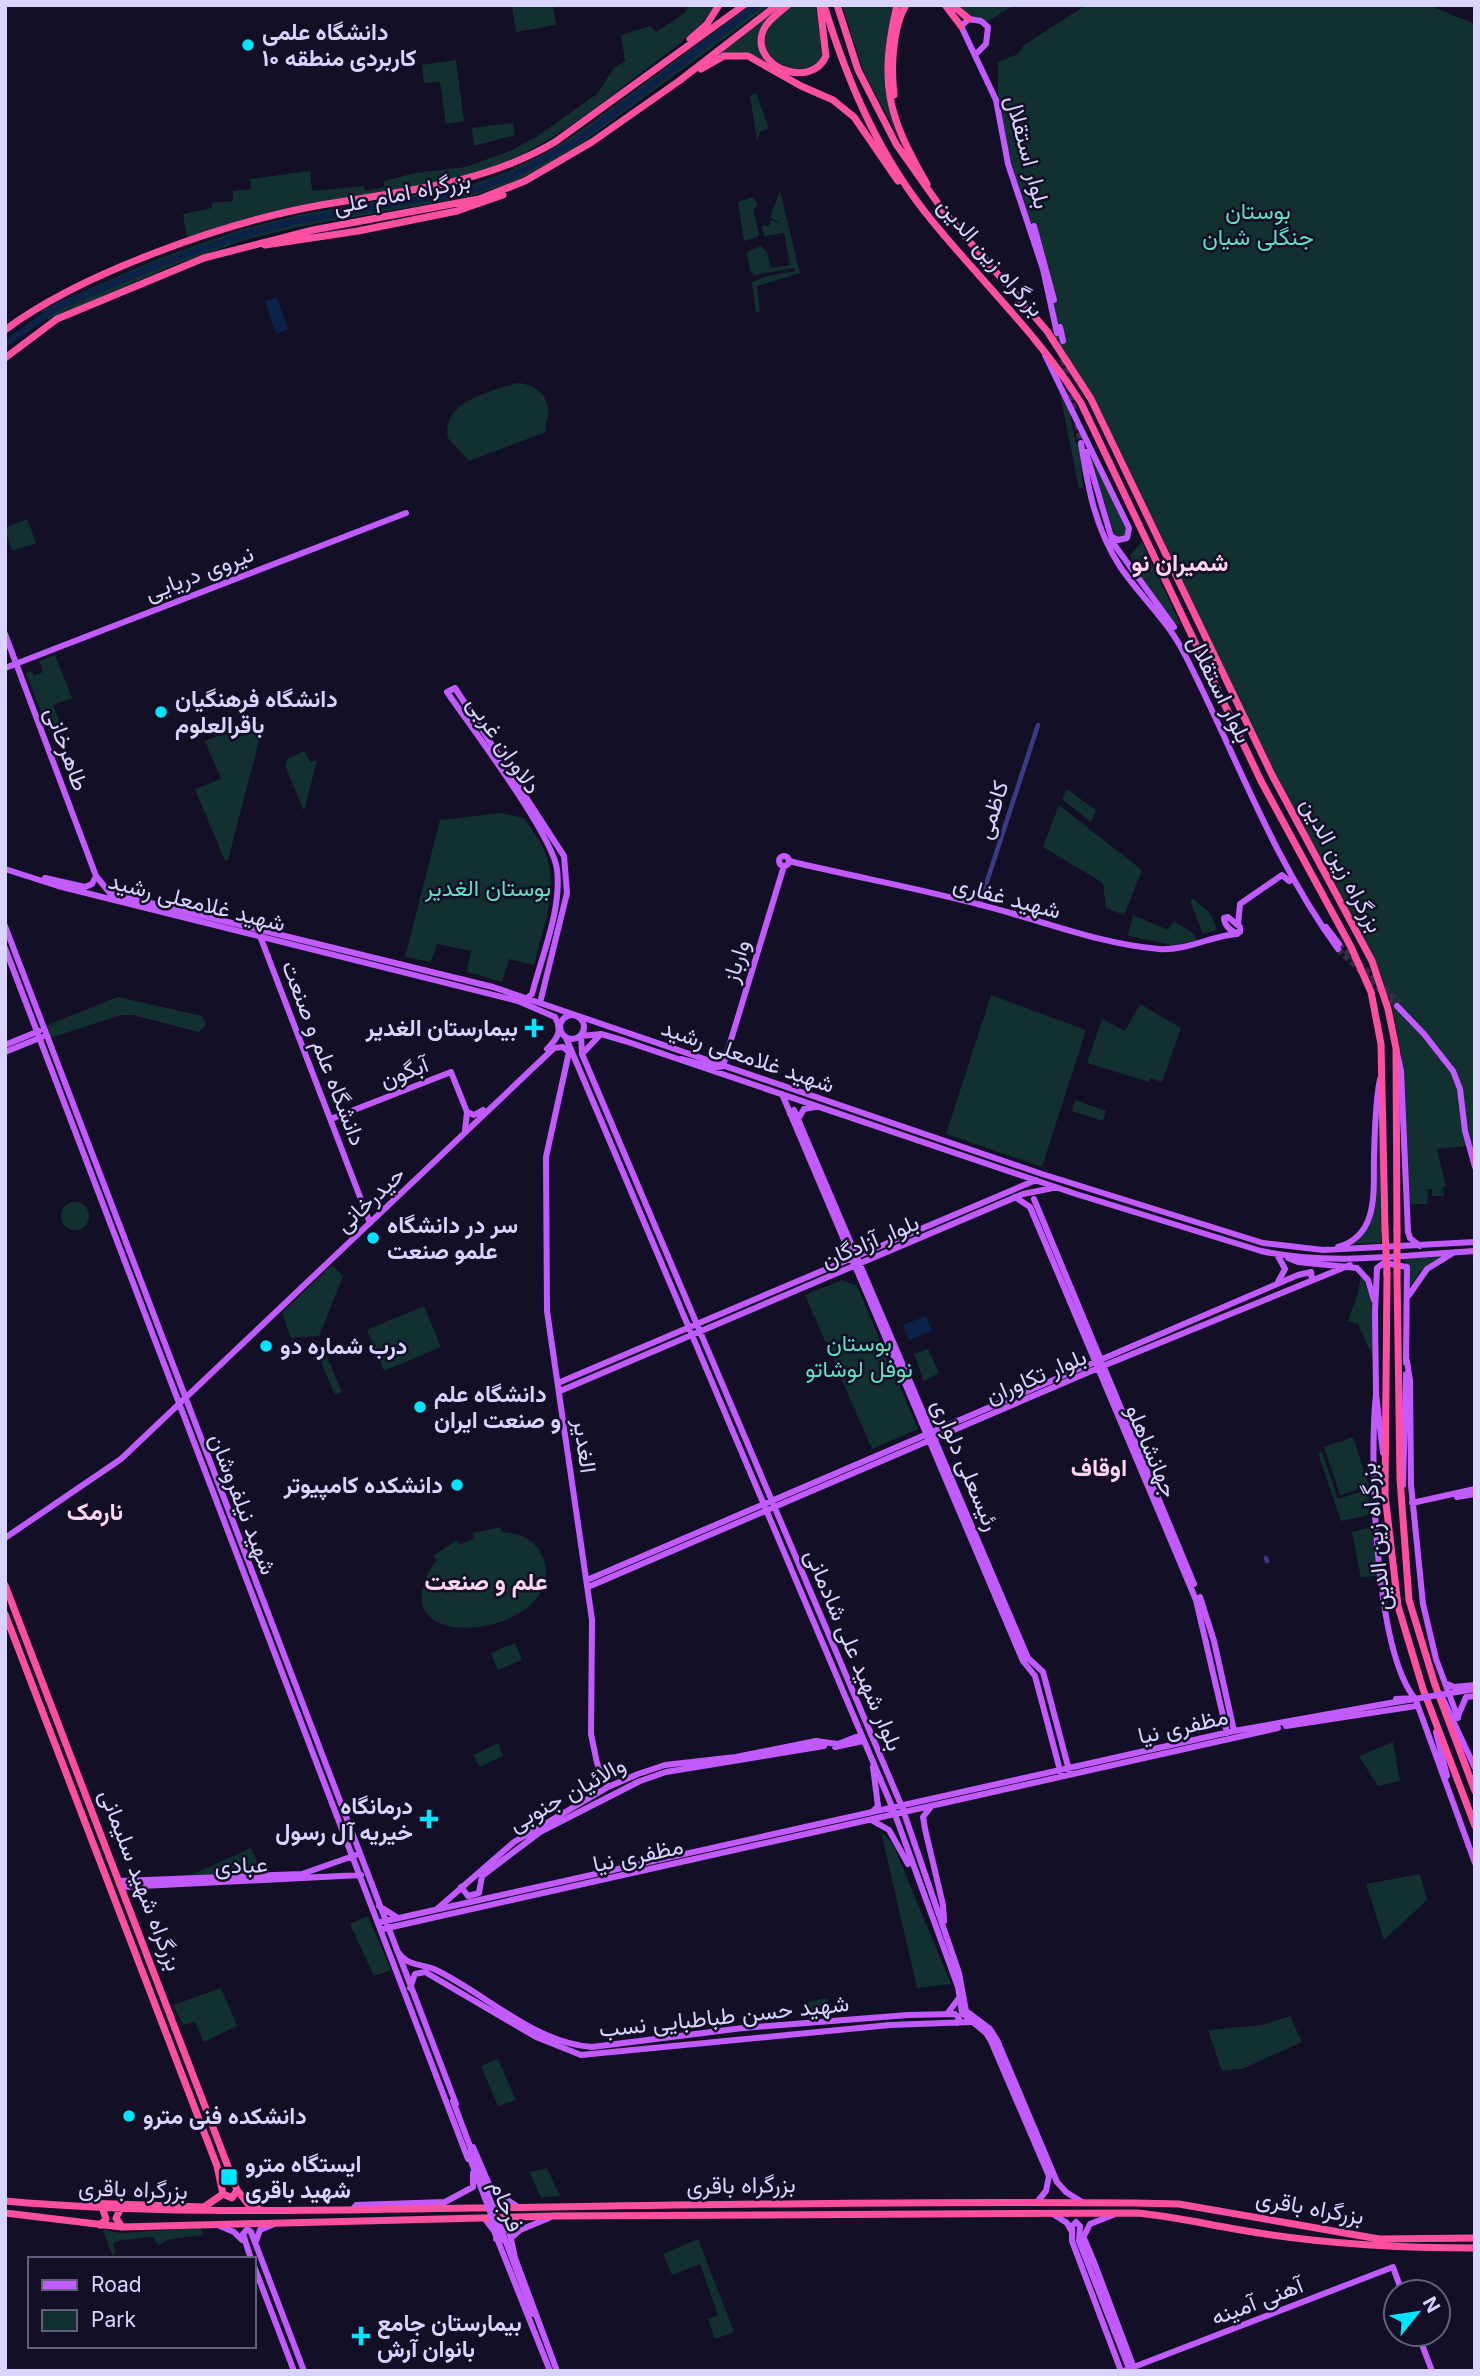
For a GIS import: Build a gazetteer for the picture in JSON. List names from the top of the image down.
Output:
{
  "streets": {
    "highway": [
      "بزرگراه امام علی",
      "بزرگراه زین الدین",
      "بزرگراه شهید سلیمانی",
      "بزرگراه باقری"
    ],
    "main road": [
      "بلوار استقلال",
      "نیروی دریایی",
      "دلاوران غربی",
      "طاهرخانی",
      "شهید غفاری",
      "شهید غلامعلی رشید",
      "وارباز",
      "دانشگاه علم و صنعت",
      "آبگون",
      "حیدرخانی",
      "بلوار آزادگان",
      "بلوار تکاوران",
      "الغدیر",
      "جهانشاهلو",
      "رئیسعلی دلواری",
      "شهید نیلفروشان",
      "بلوار شهید علی شادمانی",
      "مظفری نیا",
      "والائیان جنوبی",
      "عبادی",
      "شهید حسن طباطبایی نسب",
      "فرجام",
      "آهنی آمینه"
    ],
    "street": ["کاظمی"]
  },
  "crossings": [
    ["نیروی دریایی", "طاهرخانی"],
    ["دلاوران غربی", "شهید غلامعلی رشید"],
    ["طاهرخانی", "شهید غلامعلی رشید"],
    ["کاظمی", "شهید غفاری"],
    ["شهید غفاری", "وارباز"],
    ["شهید غلامعلی رشید", "وارباز"],
    ["شهید غلامعلی رشید", "دانشگاه علم و صنعت"],
    ["شهید غلامعلی رشید", "بلوار آزادگان"],
    ["شهید غلامعلی رشید", "رئیسعلی دلواری"],
    ["دانشگاه علم و صنعت", "آبگون"],
    ["دانشگاه علم و صنعت", "حیدرخانی"],
    ["حیدرخانی", "الغدیر"],
    ["حیدرخانی", "شهید نیلفروشان"],
    ["بلوار آزادگان", "رئیسعلی دلواری"],
    ["بلوار آزادگان", "بلوار شهید علی شادمانی"],
    ["بلوار تکاوران", "الغدیر"],
    ["بلوار تکاوران", "جهانشاهلو"],
    ["بلوار تکاوران", "رئیسعلی دلواری"],
    ["بلوار تکاوران", "بلوار شهید علی شادمانی"],
    ["الغدیر", "والائیان جنوبی"],
    ["جهانشاهلو", "مظفری نیا"],
    ["رئیسعلی دلواری", "مظفری نیا"],
    ["شهید نیلفروشان", "مظفری نیا"],
    ["شهید نیلفروشان", "عبادی"],
    ["شهید نیلفروشان", "شهید حسن طباطبایی نسب"],
    ["شهید نیلفروشان", "فرجام"],
    ["بلوار شهید علی شادمانی", "مظفری نیا"],
    ["بلوار شهید علی شادمانی", "والائیان جنوبی"],
    ["مظفری نیا", "والائیان جنوبی"],
    ["عبادی", "بزرگراه شهید سلیمانی"]
  ],
  "districts": [
    "شمیران نو",
    "اوقاف",
    "نارمک",
    "علم و صنعت"
  ],
  "parks": ["بوستان جنگلی شیان", "بوستان الغدیر", "بوستان نوفل لوشاتو"],
  "places": {
    "other": [
      "دانشگاه علمی کاربردی منطقه ۱۰",
      "دانشگاه فرهنگیان باقرالعلوم",
      "سر در دانشگاه علمو صنعت",
      "درب شماره دو",
      "دانشگاه علم و صنعت ایران",
      "دانشکده کامپیوتر",
      "دانشکده فنی مترو"
    ],
    "health": ["بیمارستان الغدیر", "درمانگاه خیریه آل رسول", "بیمارستان جامع بانوان آرش"],
    "transit": ["ایستگاه مترو شهید باقری"]
  },
  "legend": ["Road", "Park"],
  "north": "top right"
}
